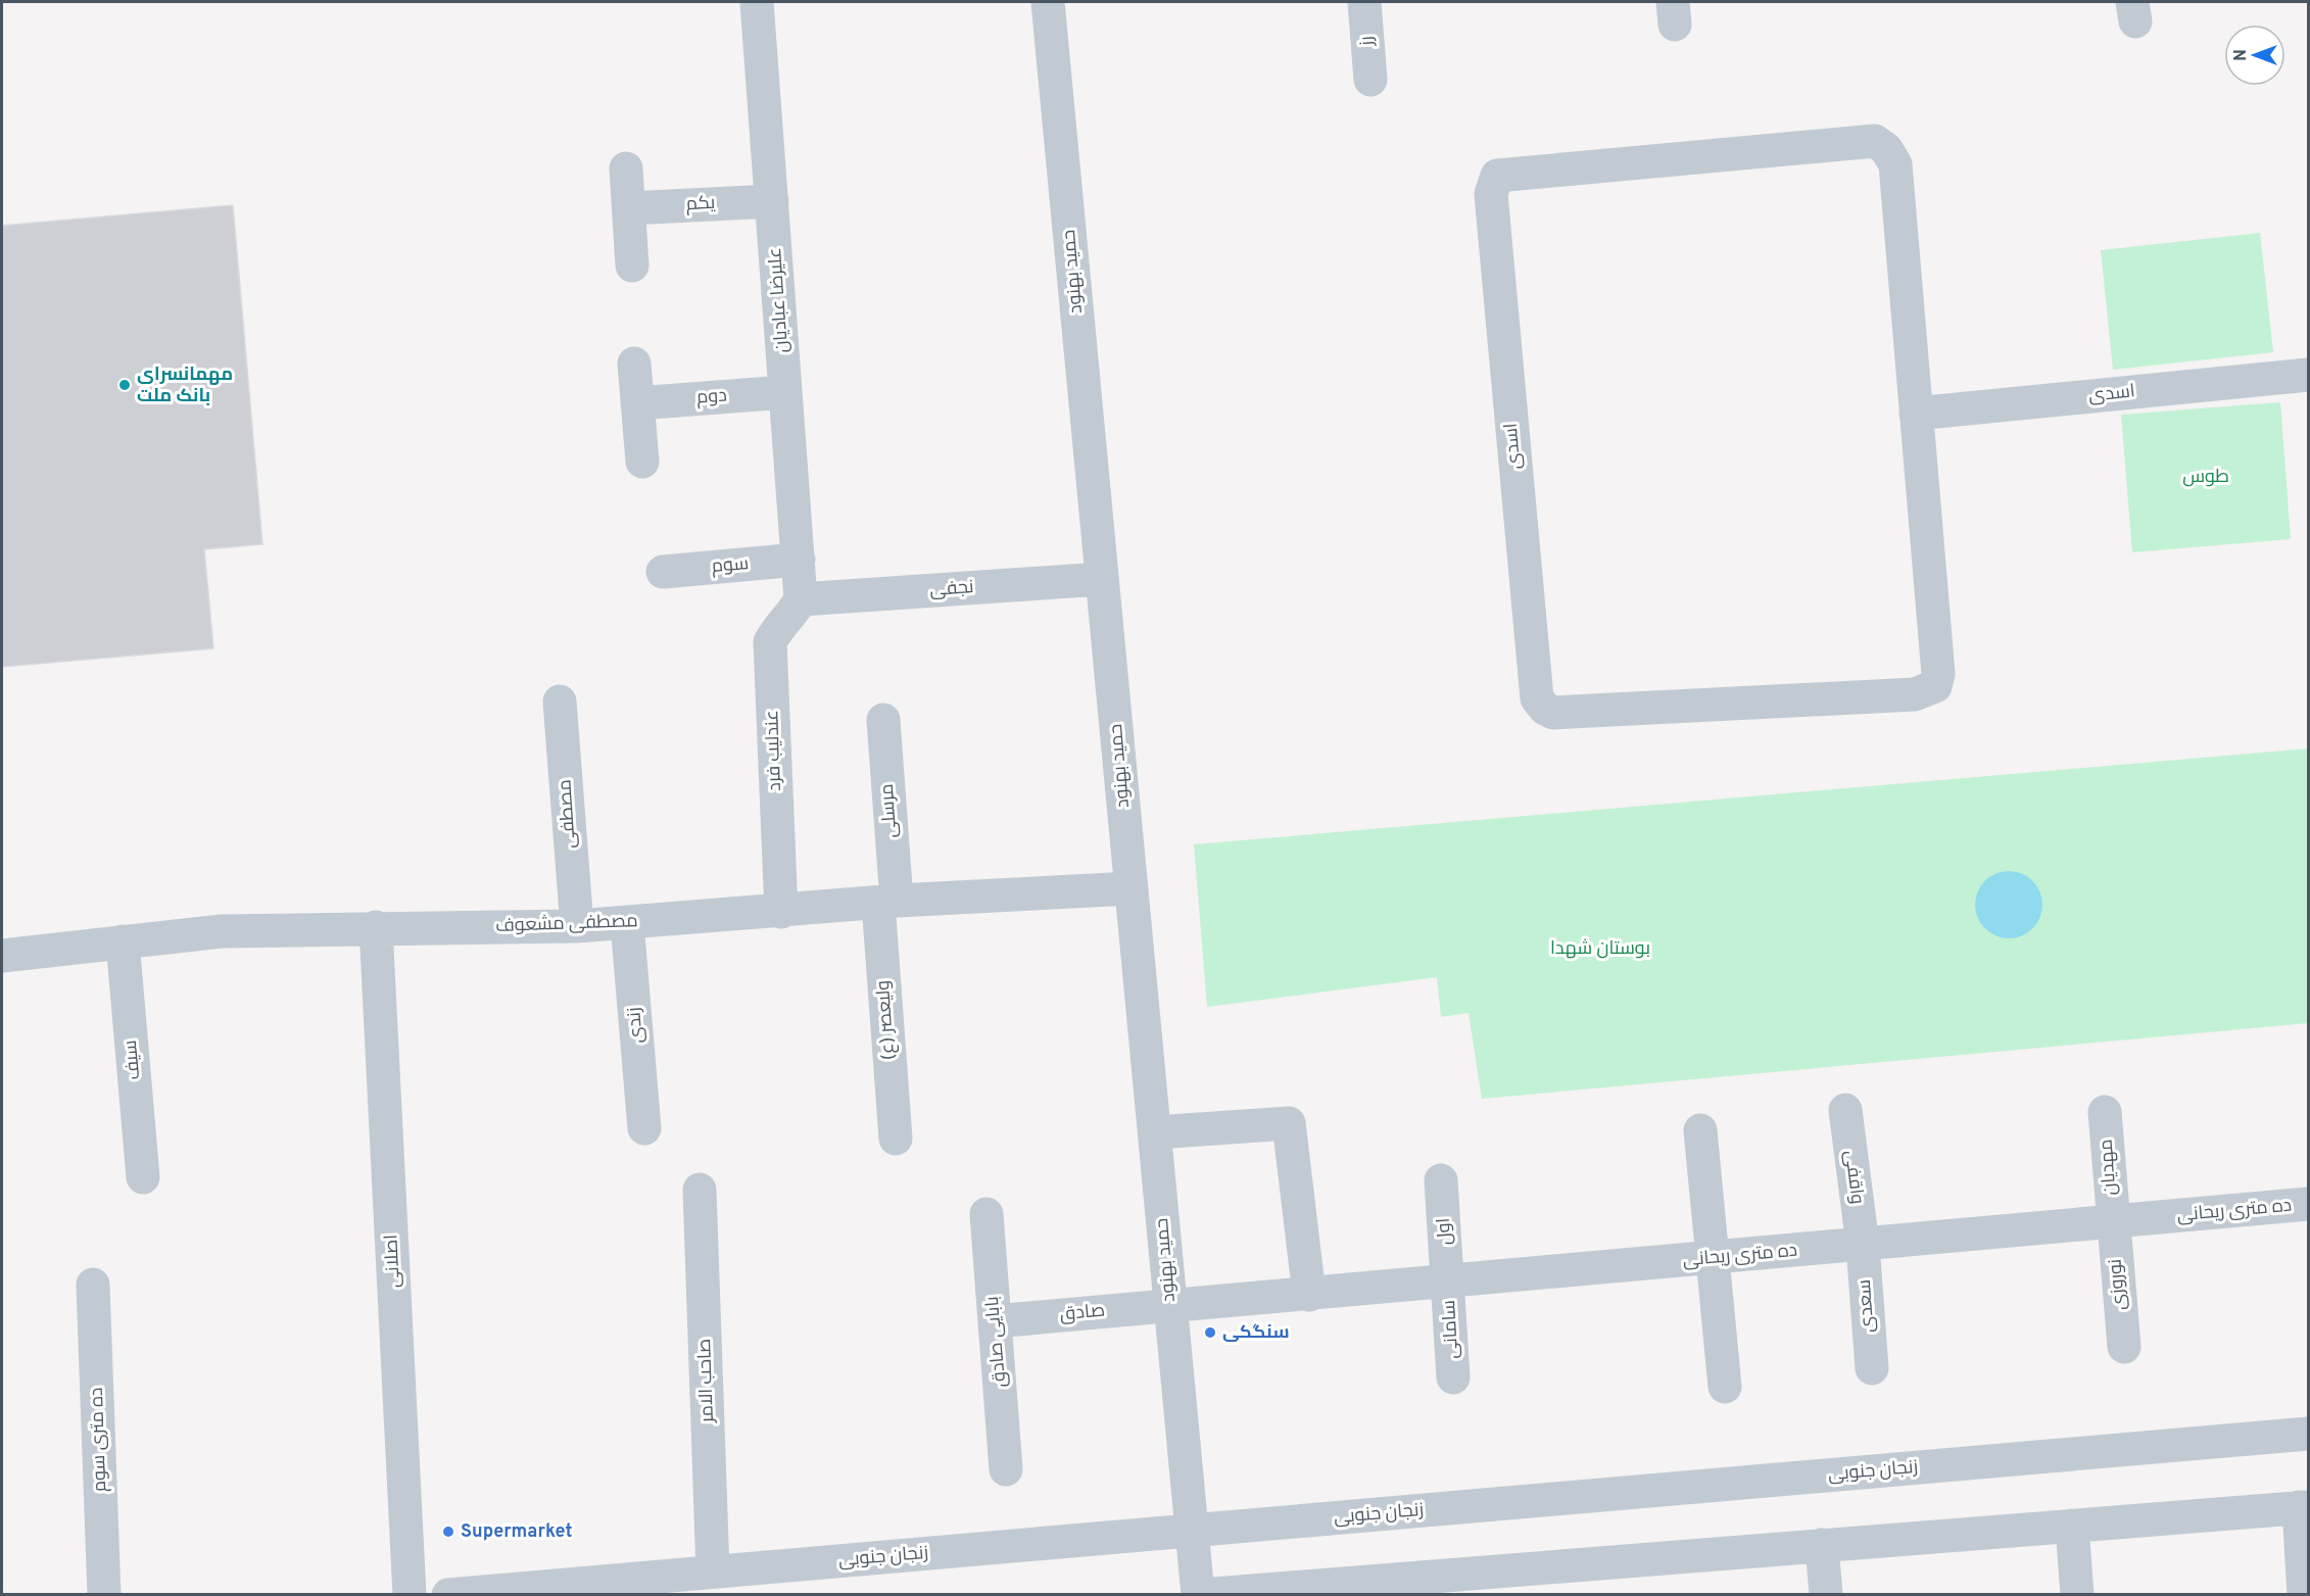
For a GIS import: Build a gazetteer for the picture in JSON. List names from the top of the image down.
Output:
{
  "streets": {
    "street": [
      "رز",
      "یکم",
      "حمید بهنود",
      "علیرضا عبادیان",
      "اسدی",
      "دوم",
      "سوم",
      "نجفی",
      "عندلیب فرد",
      "مرسلی",
      "مصطفی",
      "مصطفی مشعوف",
      "ولیعصر (ع)",
      "زندی",
      "سیف",
      "مهدیان",
      "واقفی",
      "ده متری ریحانی",
      "اول",
      "اصلانی",
      "نوروزی",
      "سعدی",
      "صادق",
      "سامانی",
      "بابایی صادق",
      "صاحب الامر",
      "ده متری سوم",
      "زنجان جنوبی"
    ]
  },
  "crossings": [
    ["یکم", "علیرضا عبادیان"],
    ["حمید بهنود", "نجفی"],
    ["حمید بهنود", "مصطفی مشعوف"],
    ["حمید بهنود", "ده متری ریحانی"],
    ["حمید بهنود", "صادق"],
    ["حمید بهنود", "زنجان جنوبی"],
    ["علیرضا عبادیان", "دوم"],
    ["علیرضا عبادیان", "سوم"],
    ["علیرضا عبادیان", "نجفی"],
    ["علیرضا عبادیان", "عندلیب فرد"],
    ["نجفی", "عندلیب فرد"],
    ["عندلیب فرد", "مصطفی مشعوف"],
    ["مرسلی", "مصطفی مشعوف"],
    ["مرسلی", "ولیعصر (ع)"],
    ["مصطفی", "مصطفی مشعوف"],
    ["مصطفی مشعوف", "ولیعصر (ع)"],
    ["مصطفی مشعوف", "زندی"],
    ["مصطفی مشعوف", "سیف"],
    ["مصطفی مشعوف", "اصلانی"],
    ["مهدیان", "ده متری ریحانی"],
    ["مهدیان", "نوروزی"],
    ["واقفی", "ده متری ریحانی"],
    ["واقفی", "سعدی"],
    ["ده متری ریحانی", "اول"],
    ["ده متری ریحانی", "نوروزی"],
    ["ده متری ریحانی", "سعدی"],
    ["ده متری ریحانی", "صادق"],
    ["ده متری ریحانی", "سامانی"],
    ["اول", "سامانی"],
    ["صادق", "بابایی صادق"],
    ["صاحب الامر", "زنجان جنوبی"]
  ],
  "parks": ["طوس", "بوستان شهدا"],
  "places": ["مهمانسرای بانک ملت", "سنگکی", "Supermarket"],
  "north": "left"
}
